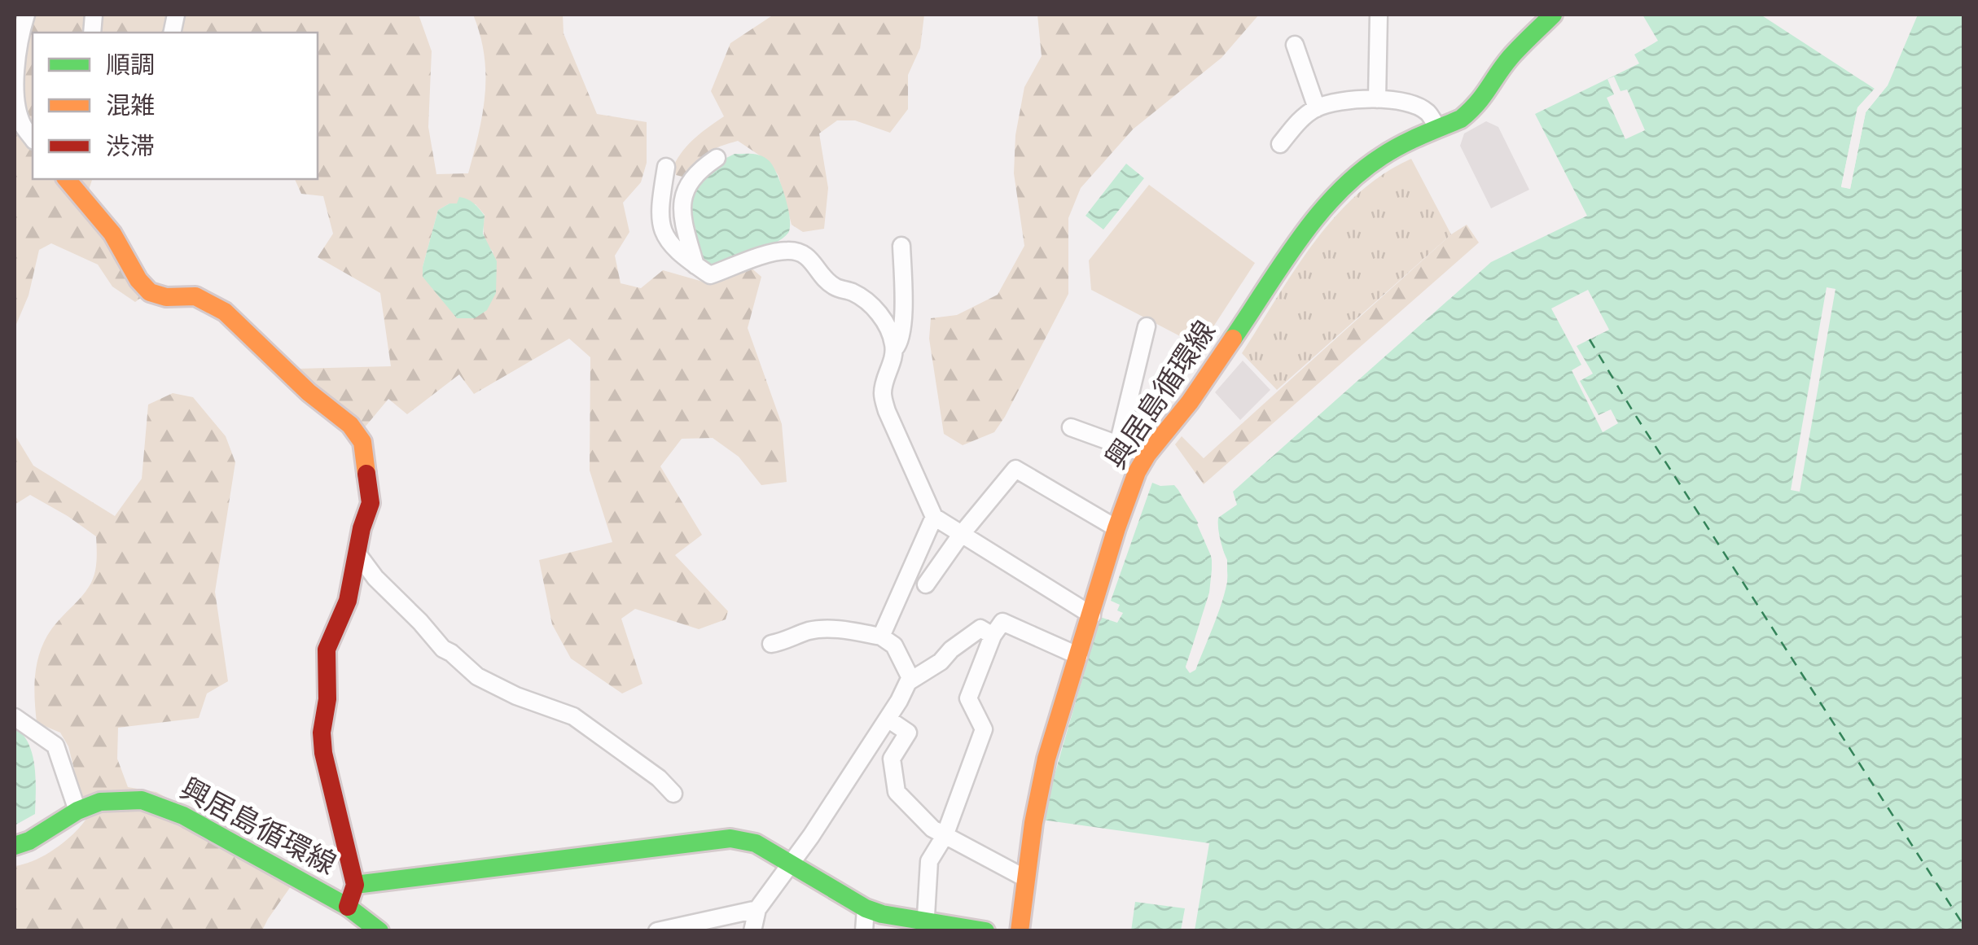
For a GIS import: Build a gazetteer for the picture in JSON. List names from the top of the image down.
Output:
{
  "streets": {
    "street": ["興居島循環線"]
  },
  "legend": ["順調", "混雑", "渋滞"]
}
